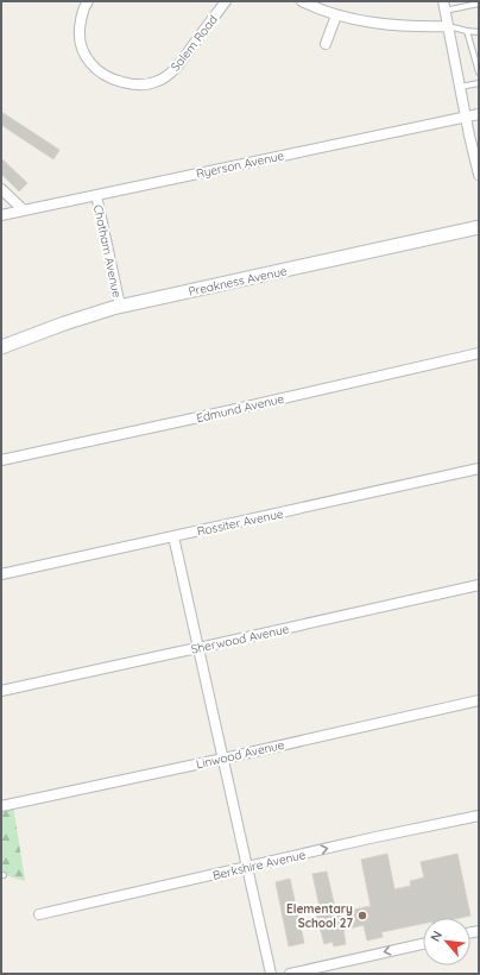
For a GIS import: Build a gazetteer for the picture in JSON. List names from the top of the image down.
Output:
{
  "streets": {
    "main road": ["Preakness Avenue"],
    "street": [
      "Salem Road",
      "Ryerson Avenue",
      "Chatham Avenue",
      "Edmund Avenue",
      "Rossiter Avenue",
      "Sherwood Avenue",
      "Linwood Avenue",
      "Berkshire Avenue"
    ]
  },
  "crossings": [
    ["Ryerson Avenue", "Chatham Avenue"],
    ["Chatham Avenue", "Preakness Avenue"]
  ],
  "one_way": ["Berkshire Avenue"],
  "places": ["Elementary School 27"],
  "north": "top left"
}
